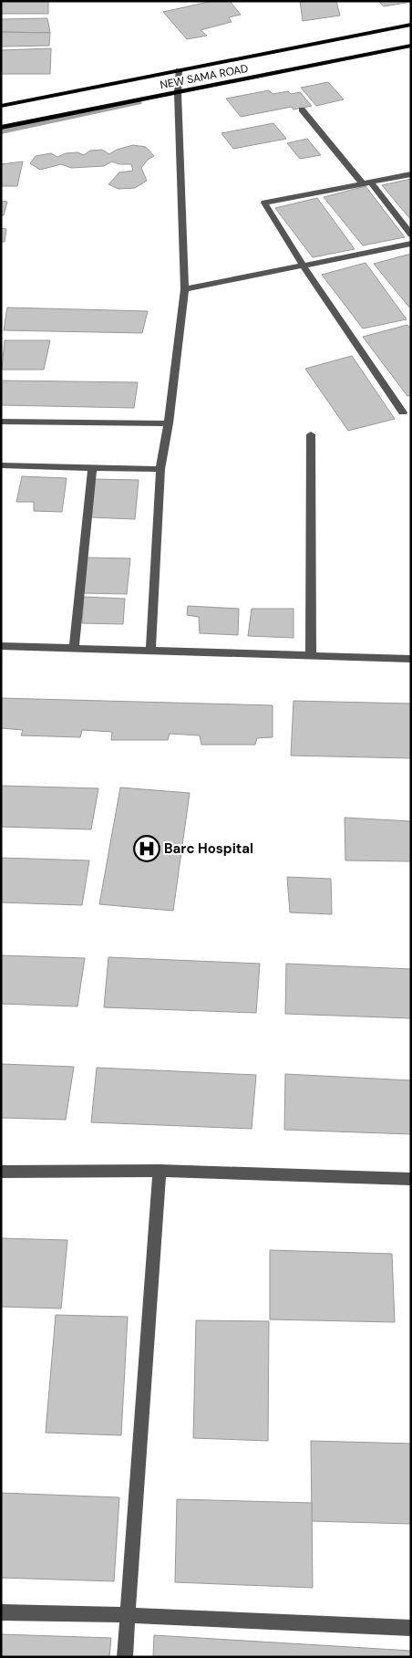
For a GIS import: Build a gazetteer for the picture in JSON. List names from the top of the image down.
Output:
{
  "streets": {
    "main road": ["NEW SAMA ROAD"]
  },
  "places": {
    "hospital": ["Barc Hospital"]
  }
}
